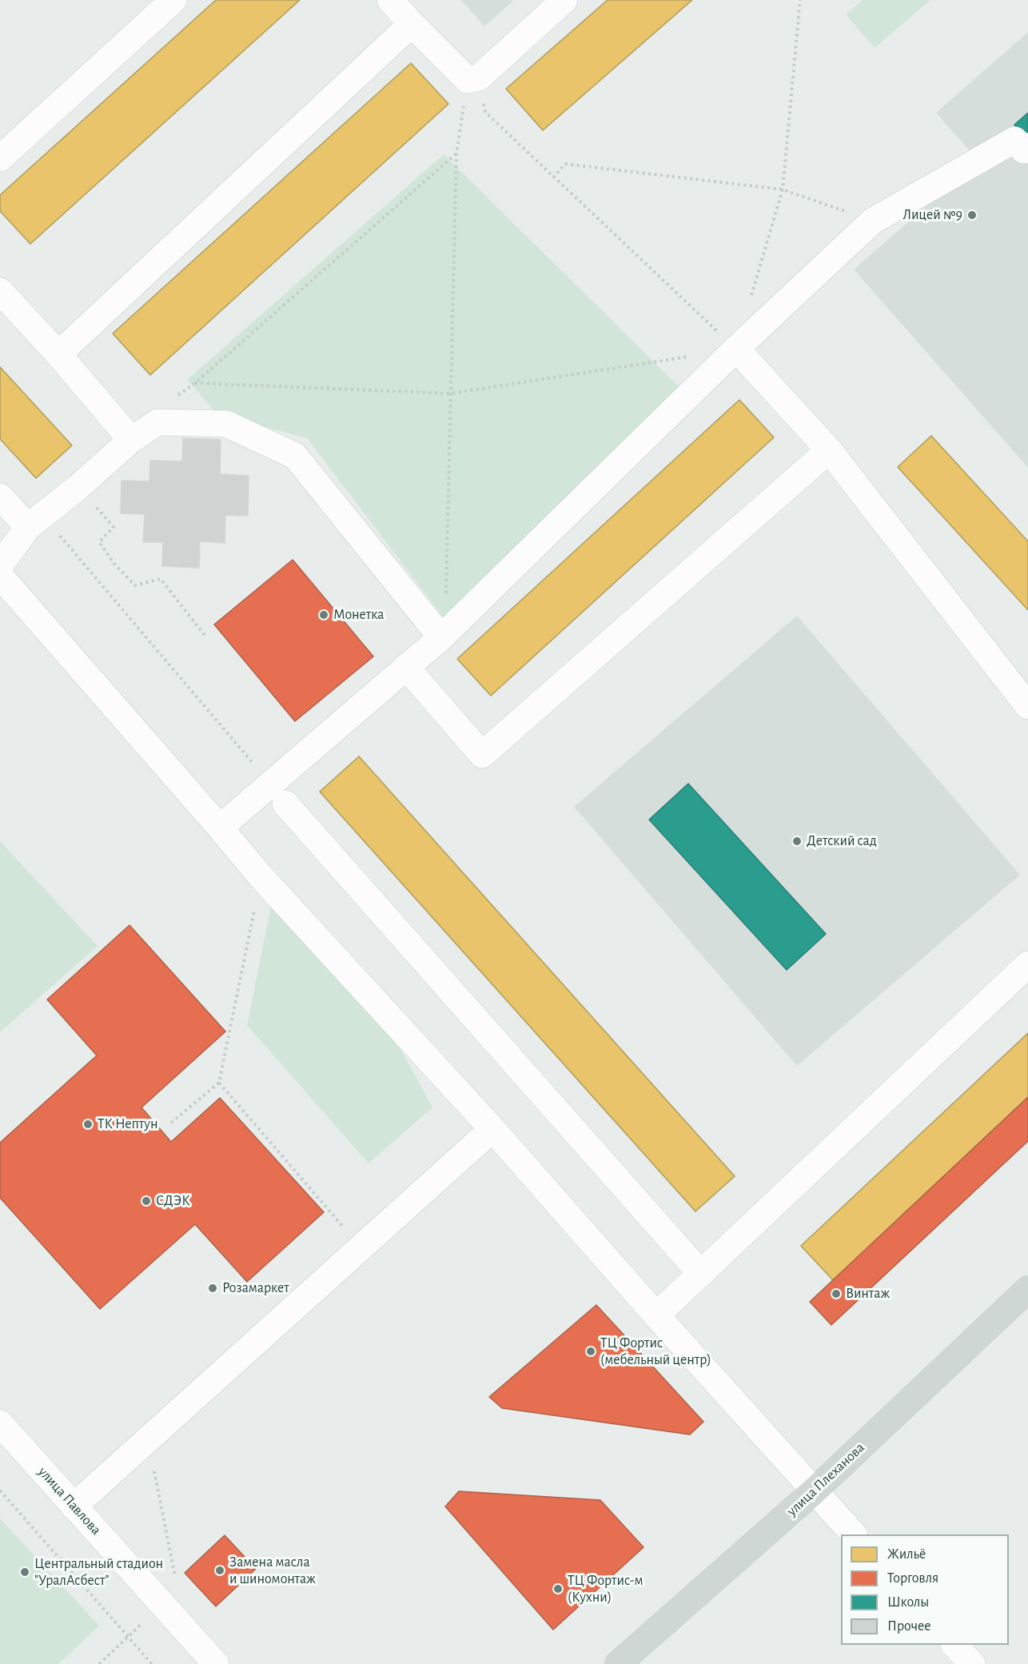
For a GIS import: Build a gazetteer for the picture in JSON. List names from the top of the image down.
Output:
{
  "streets": {
    "main road": ["улица Плеханова"],
    "street": ["улица Павлова"]
  },
  "places": [
    "Лицей №9",
    "Монетка",
    "Детский сад",
    "ТК Нептун",
    "СДЭК",
    "Розамаркет",
    "Винтаж",
    "ТЦ Фортис (мебельный центр)",
    "Замена масла и шиномонтаж",
    "Центральный стадион \"УралАсбест\"",
    "ТЦ Фортис-м (Кухни)"
  ],
  "legend": [
    "Жильё",
    "Торговля",
    "Школы",
    "Прочее"
  ]
}
